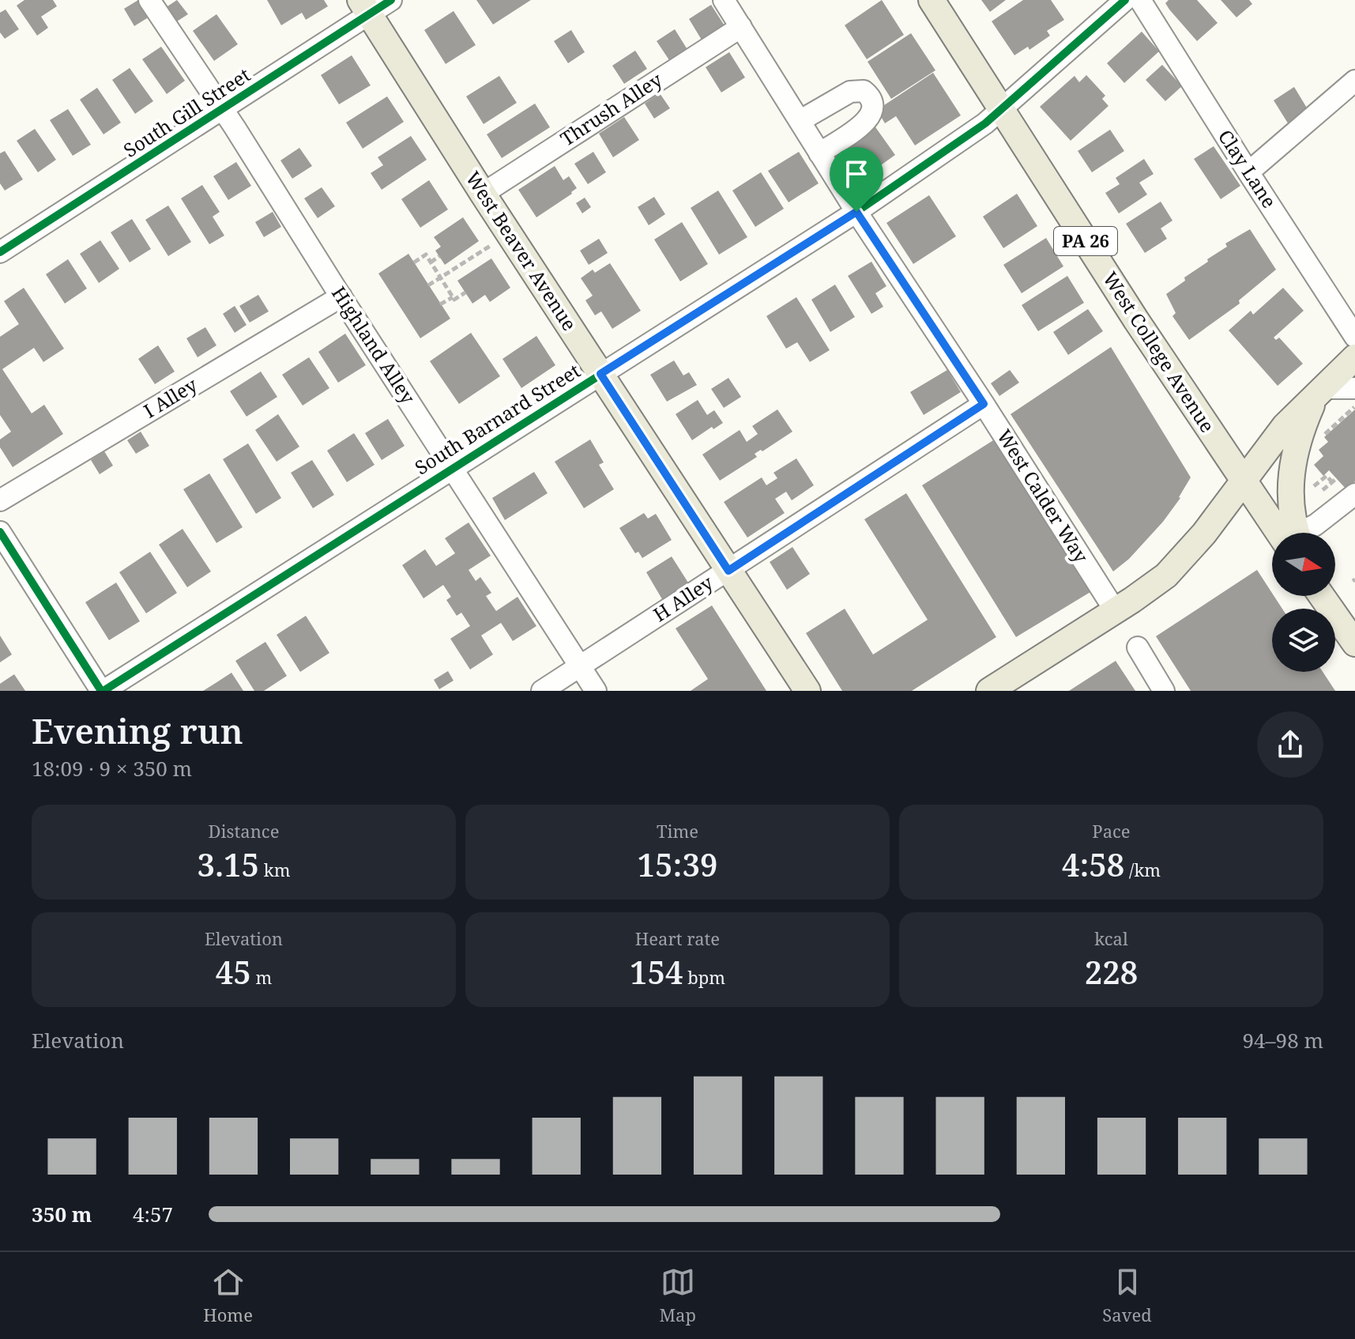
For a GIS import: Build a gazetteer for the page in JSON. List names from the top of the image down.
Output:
{
  "streets": {
    "main road": ["PA 26", "West Beaver Avenue", "West College Avenue"],
    "street": [
      "Thrush Alley",
      "South Gill Street",
      "Clay Lane",
      "Highland Alley",
      "I Alley",
      "South Barnard Street",
      "West Calder Way",
      "H Alley"
    ]
  },
  "crossings": [
    ["Thrush Alley", "West Beaver Avenue"],
    ["Thrush Alley", "West Calder Way"],
    ["South Gill Street", "West Beaver Avenue"],
    ["South Gill Street", "Highland Alley"],
    ["West Beaver Avenue", "South Barnard Street"],
    ["West Beaver Avenue", "H Alley"],
    ["Highland Alley", "I Alley"],
    ["Highland Alley", "South Barnard Street"],
    ["Highland Alley", "H Alley"],
    ["West College Avenue", "South Barnard Street"],
    ["South Barnard Street", "West Calder Way"],
    ["West Calder Way", "H Alley"]
  ],
  "north": "right",
  "page": {
    "heading": ["Evening run", "18:09 · 9 × 350 m"],
    "stats": [
      ["Distance", "3.15 km"],
      ["Time", "15:39"],
      ["Pace", "4:58 /km"],
      ["Elevation", "45 m"],
      ["Heart rate", "154 bpm"],
      ["kcal", "228"]
    ],
    "chart": ["Elevation", "94–98 m"],
    "list": [
      {
        "name": "350 m",
        "note": "4:57"
      }
    ],
    "tabs": ["Home", "Map", "Saved"]
  }
}
